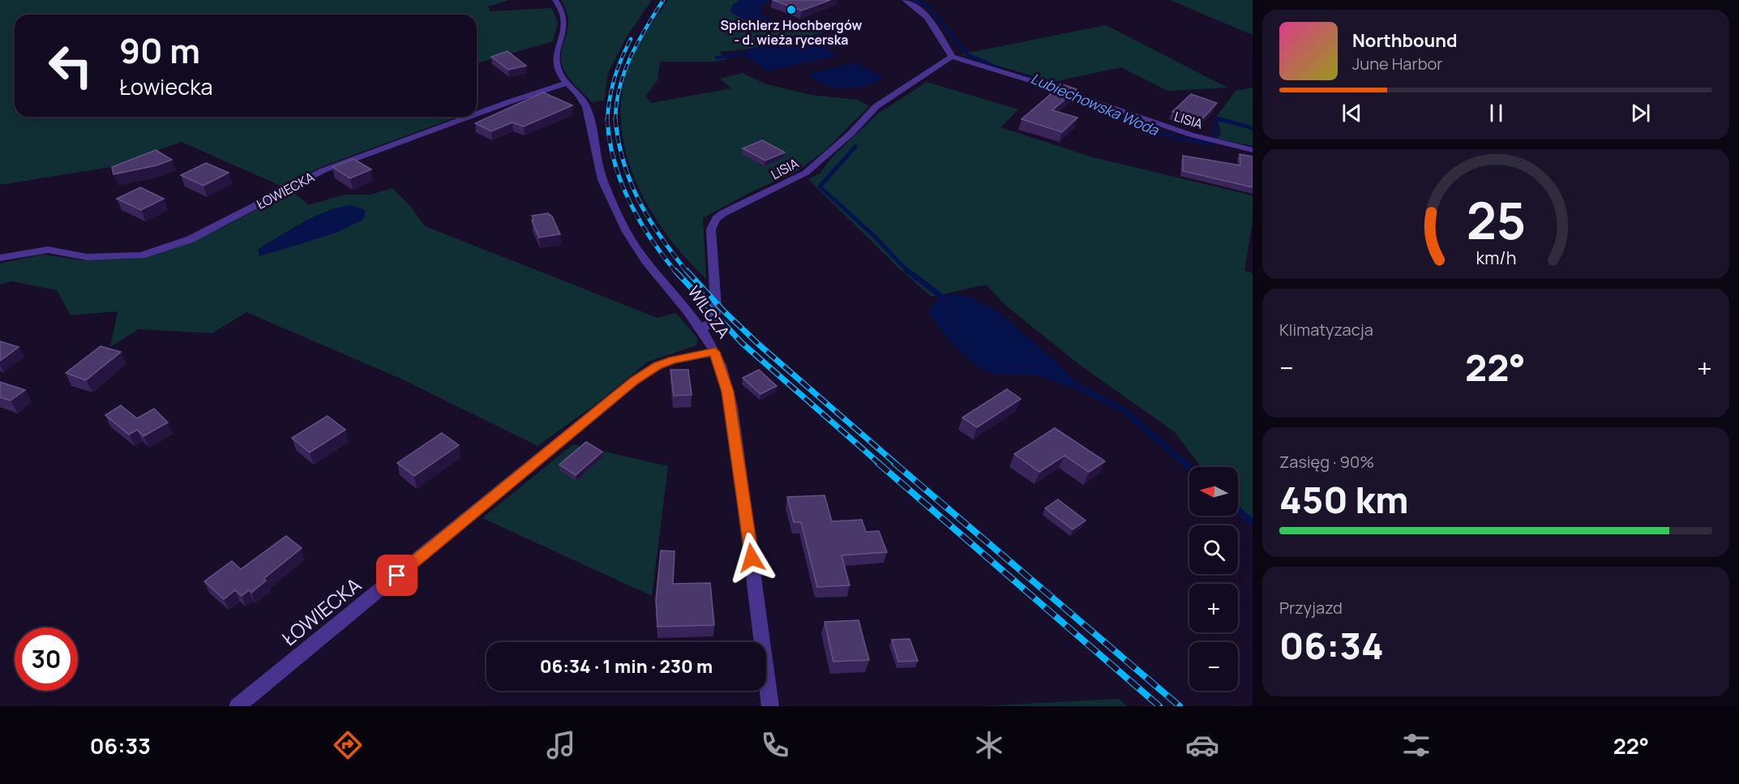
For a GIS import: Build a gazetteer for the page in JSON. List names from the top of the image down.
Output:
{
  "streets": {
    "street": ["LISIA", "ŁOWIECKA", "WILCZA"]
  },
  "crossings": [
    ["LISIA", "WILCZA"],
    ["ŁOWIECKA", "WILCZA"]
  ],
  "water": ["Lubiechowska Woda"],
  "places": ["Spichlerz Hochbergów - d. wieża rycerska"],
  "north": "left",
  "page": {
    "turn": ["90 m", "Łowiecka"],
    "song": ["Northbound", "June Harbor"],
    "tile": [
      "Klimatyzacja",
      ["Zasięg · 90%", "450 km"],
      ["Przyjazd", "06:34"]
    ],
    "heat": ["−", "22°", "+"],
    "map_buttons": ["+", "−"],
    "limit": "30",
    "trip": "06:34 · 1 min · 230 m",
    "tabs": ["06:33", "22°"],
    "gauge": ["25", "km/h"]
  }
}
